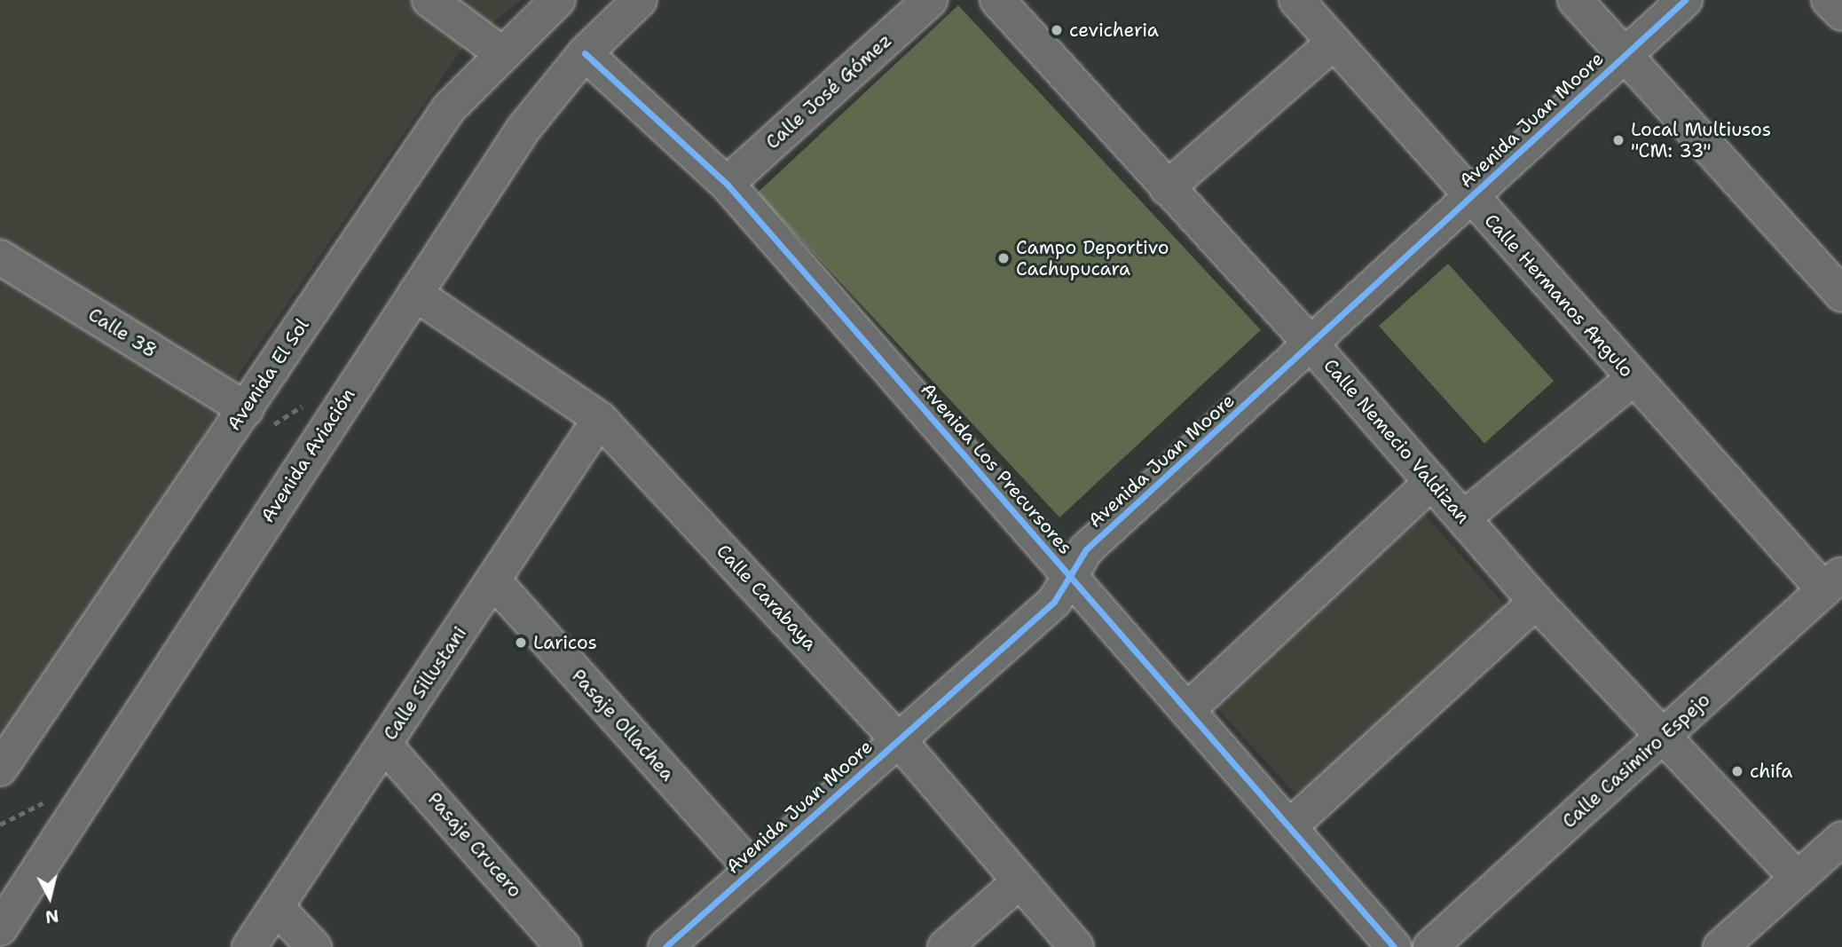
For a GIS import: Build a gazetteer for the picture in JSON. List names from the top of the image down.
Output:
{
  "streets": {
    "street": [
      "Calle José Gómez",
      "Avenida Juan Moore",
      "Calle Hermanos Angulo",
      "Calle 38",
      "Avenida El Sol",
      "Calle Nemecio Valdizan",
      "Avenida Aviación",
      "Avenida Los Precursores",
      "Calle Carabaya",
      "Calle Sillustani",
      "Pasaje Ollachea",
      "Calle Casimiro Espejo",
      "Pasaje Crucero"
    ]
  },
  "crossings": [
    ["Calle José Gómez", "Avenida Los Precursores"],
    ["Avenida Juan Moore", "Calle Hermanos Angulo"],
    ["Avenida Juan Moore", "Calle Nemecio Valdizan"],
    ["Avenida Juan Moore", "Avenida Los Precursores"],
    ["Avenida Juan Moore", "Calle Carabaya"],
    ["Avenida Juan Moore", "Pasaje Ollachea"],
    ["Calle Hermanos Angulo", "Calle Casimiro Espejo"],
    ["Calle 38", "Avenida El Sol"],
    ["Calle Nemecio Valdizan", "Calle Casimiro Espejo"],
    ["Avenida Aviación", "Avenida Los Precursores"],
    ["Avenida Aviación", "Calle Carabaya"],
    ["Calle Carabaya", "Calle Sillustani"],
    ["Calle Sillustani", "Pasaje Ollachea"],
    ["Calle Sillustani", "Pasaje Crucero"]
  ],
  "places": [
    "cevicheria",
    "Local Multiusos \"CM: 33\"",
    "Campo Deportivo Cachupucara",
    "Laricos",
    "chifa"
  ],
  "north": "bottom"
}
